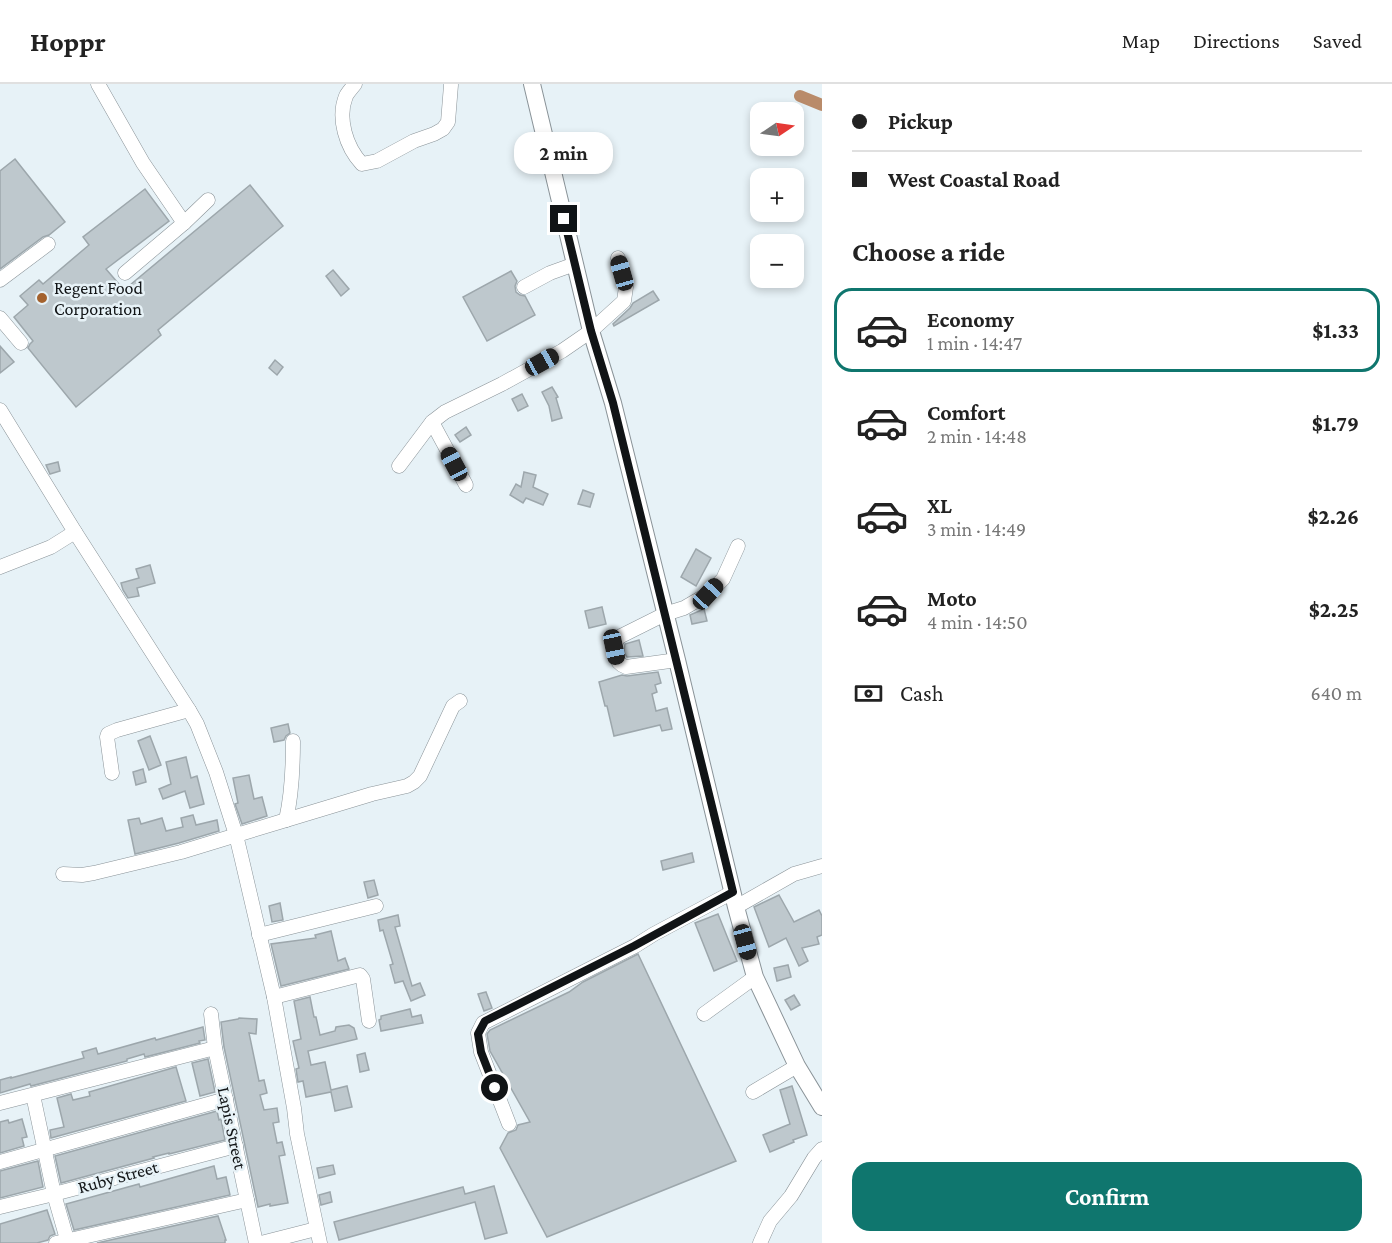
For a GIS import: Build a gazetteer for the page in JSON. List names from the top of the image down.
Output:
{
  "streets": {
    "street": ["Lapis Street", "Ruby Street"]
  },
  "crossings": [
    ["Lapis Street", "Ruby Street"]
  ],
  "places": ["Regent Food Corporation"],
  "north": "right",
  "page": {
    "header": "Hoppr",
    "nav": ["Map", "Directions", "Saved"],
    "banner": ["Pickup", "West Coastal Road"],
    "map_buttons": ["+", "−"],
    "bubble": "2 min",
    "heading": "Choose a ride",
    "list": [
      {
        "name": "Economy",
        "note": "1 min · 14:47",
        "value": "$1.33"
      },
      {
        "name": "Comfort",
        "note": "2 min · 14:48",
        "value": "$1.79"
      },
      {
        "name": "XL",
        "note": "3 min · 14:49",
        "value": "$2.26"
      },
      {
        "name": "Moto",
        "note": "4 min · 14:50",
        "value": "$2.25"
      }
    ],
    "pay": ["Cash", "640 m"],
    "buttons": "Confirm"
  }
}
